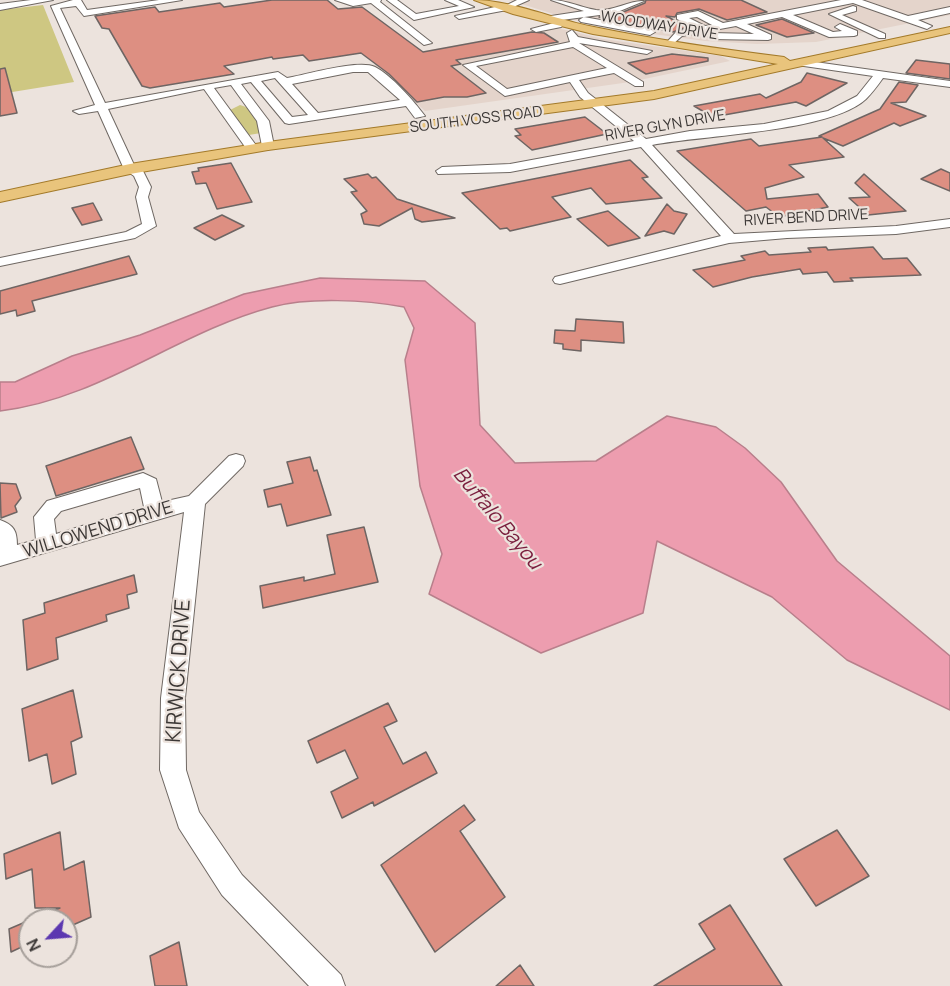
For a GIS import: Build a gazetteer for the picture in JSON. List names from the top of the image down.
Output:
{
  "streets": {
    "main road": ["WOODWAY DRIVE", "SOUTH VOSS ROAD"],
    "street": [
      "RIVER GLYN DRIVE",
      "RIVER BEND DRIVE",
      "WILLOWEND DRIVE",
      "KIRWICK DRIVE"
    ]
  },
  "crossings": [
    ["WOODWAY DRIVE", "SOUTH VOSS ROAD"],
    ["WOODWAY DRIVE", "RIVER GLYN DRIVE"],
    ["WILLOWEND DRIVE", "KIRWICK DRIVE"]
  ],
  "water": ["Buffalo Bayou"],
  "north": "bottom left"
}
